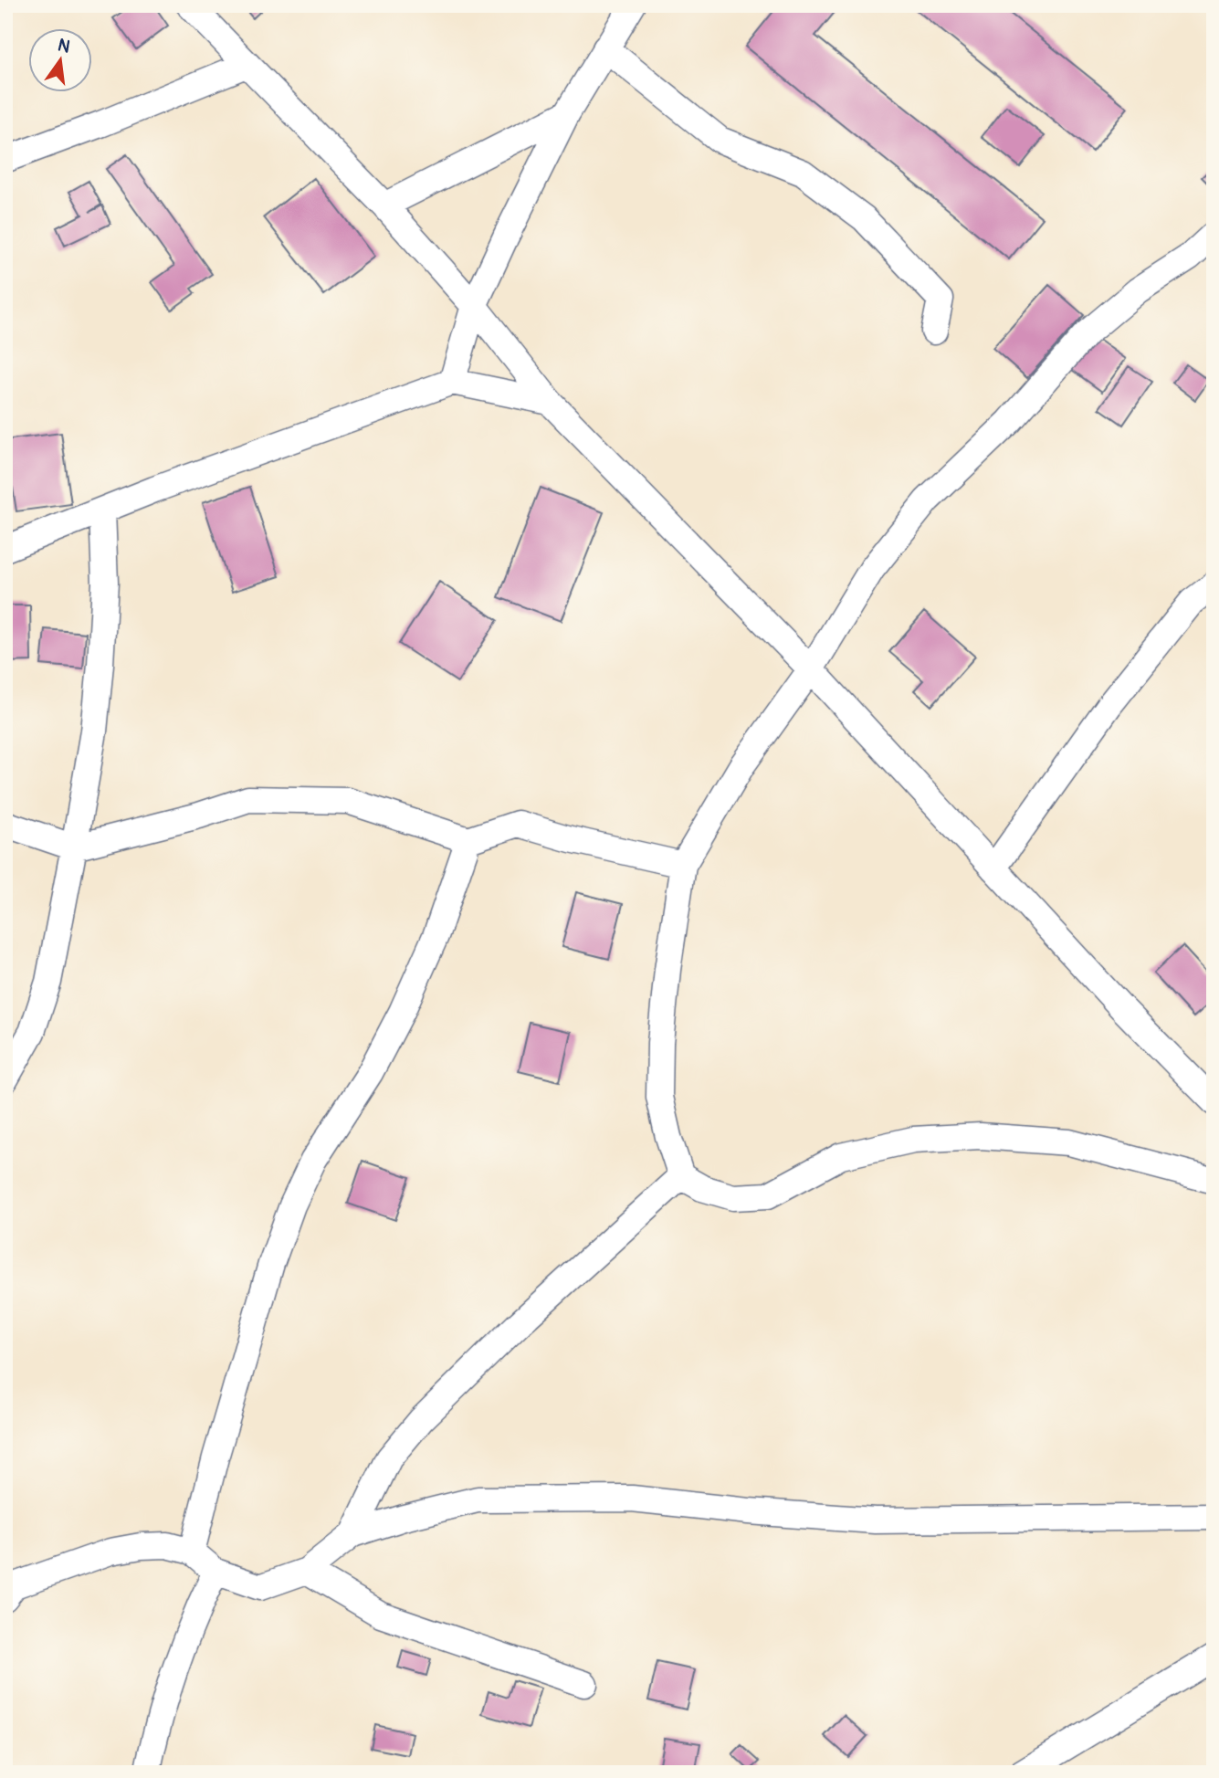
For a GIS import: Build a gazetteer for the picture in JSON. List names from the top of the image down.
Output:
{
  "north": "top"
}
